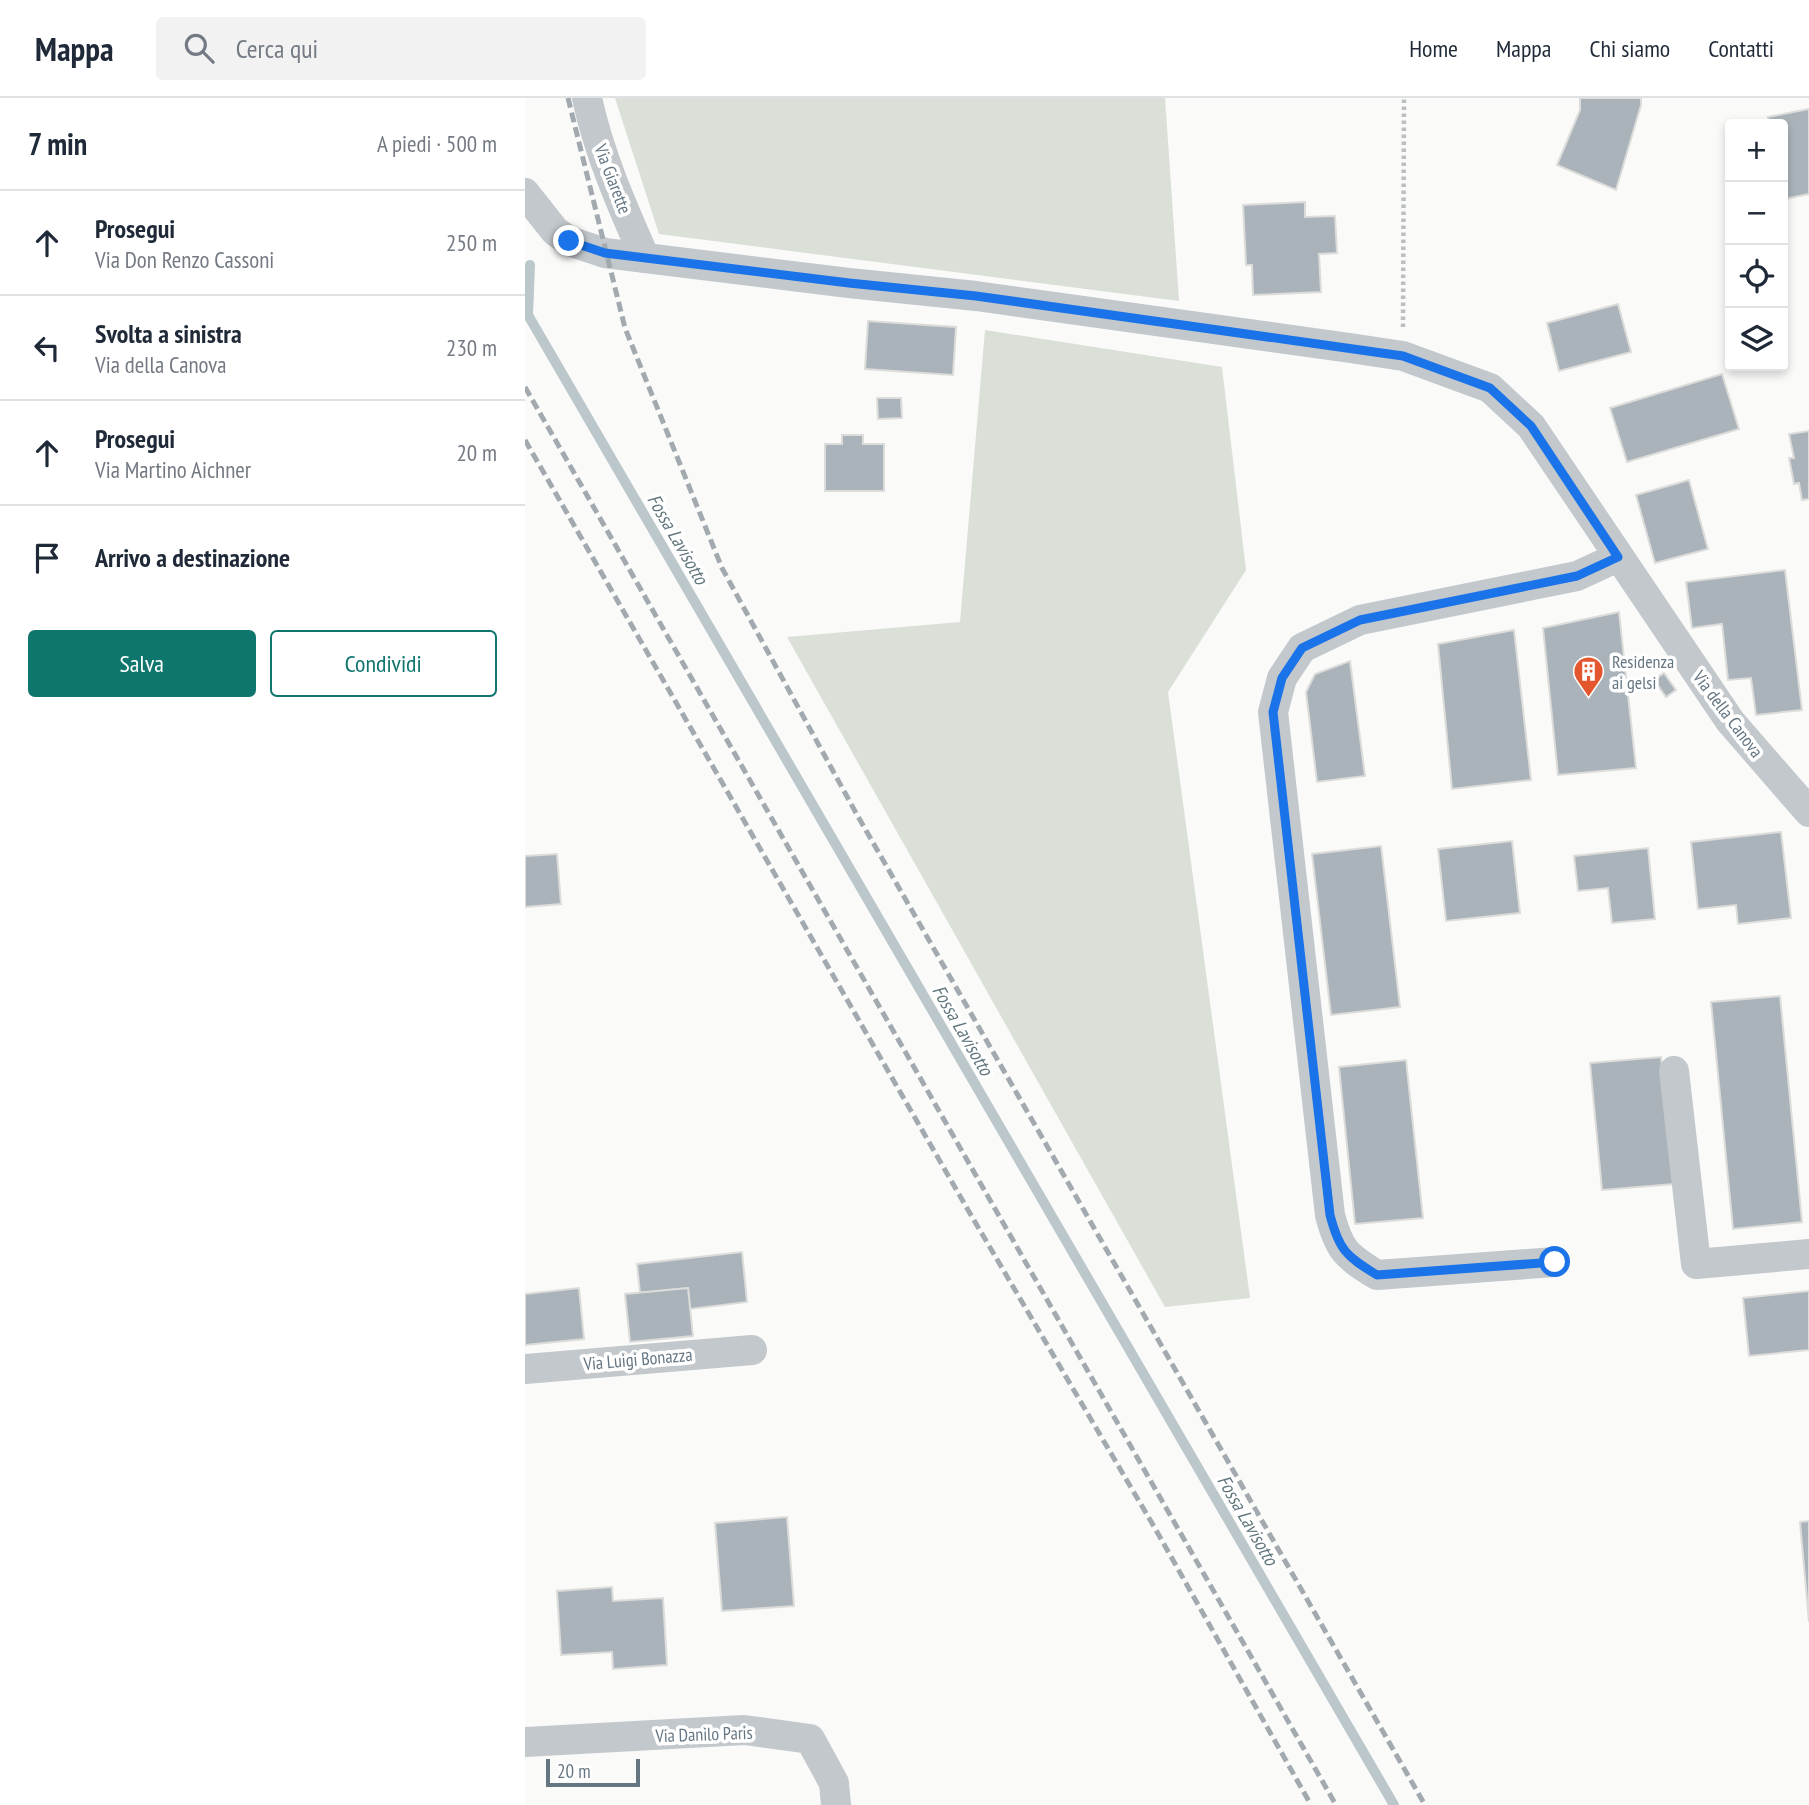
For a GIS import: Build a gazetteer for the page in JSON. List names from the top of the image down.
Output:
{
  "streets": {
    "street": [
      "Via Giarette",
      "Via della Canova",
      "Via Luigi Bonazza",
      "Via Danilo Paris"
    ]
  },
  "crossings": [
    ["Via Giarette", "Via della Canova"]
  ],
  "water": ["Fossa Lavisotto"],
  "places": {
    "building": ["Residenza ai gelsi"]
  },
  "scale_bar": "20 m",
  "page": {
    "header": "Mappa",
    "search": "Cerca qui",
    "nav": [
      "Home",
      "Mappa",
      "Chi siamo",
      "Contatti"
    ],
    "heading": ["7 min", "A piedi · 500 m"],
    "map_buttons": ["+", "−"],
    "list": [
      ["Prosegui", "Via Don Renzo Cassoni", "250 m"],
      ["Svolta a sinistra", "Via della Canova", "230 m"],
      ["Prosegui", "Via Martino Aichner", "20 m"],
      "Arrivo a destinazione"
    ],
    "buttons": ["Salva", "Condividi"],
    "scale": "20 m"
  }
}
